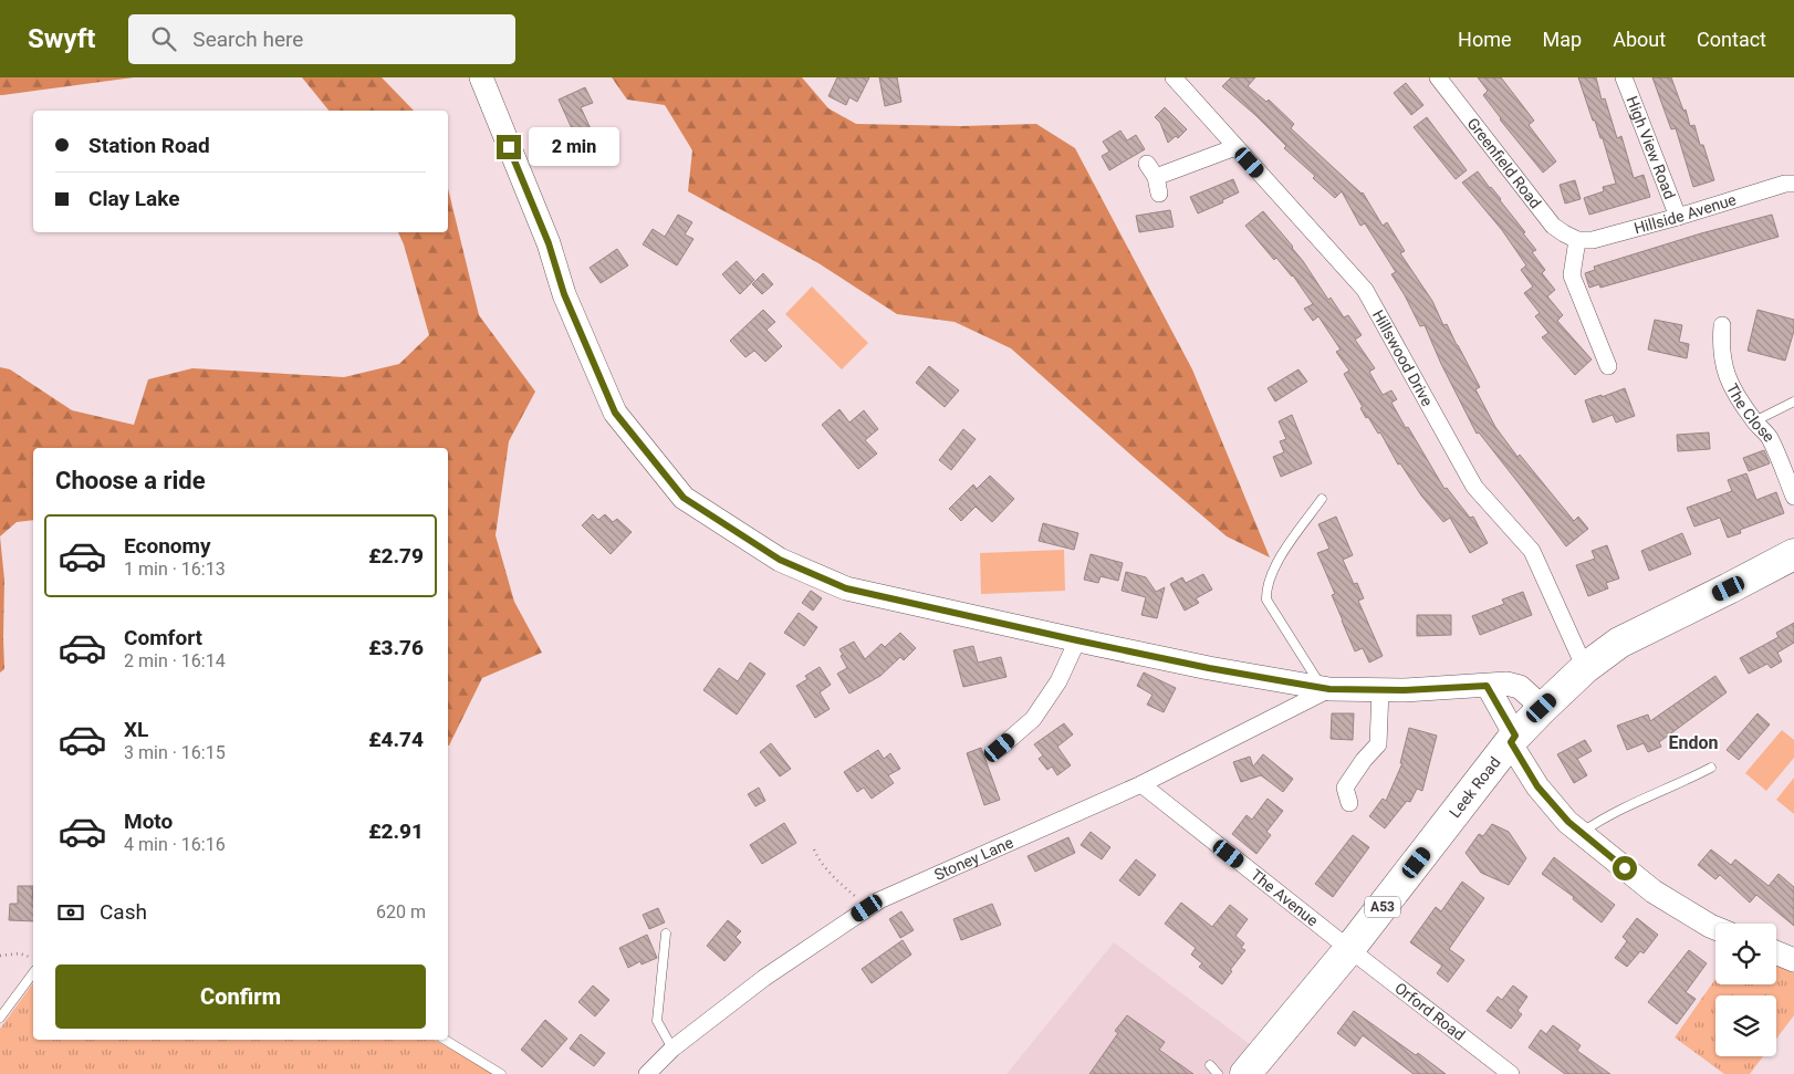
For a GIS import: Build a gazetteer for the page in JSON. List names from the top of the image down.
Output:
{
  "streets": {
    "highway": ["Leek Road", "A53"],
    "street": [
      "High View Road",
      "Greenfield Road",
      "Hillside Avenue",
      "Hillswood Drive",
      "The Close",
      "Stoney Lane",
      "The Avenue",
      "Orford Road"
    ]
  },
  "crossings": [
    ["High View Road", "Hillside Avenue"],
    ["Greenfield Road", "Hillside Avenue"],
    ["Hillswood Drive", "Leek Road"],
    ["Leek Road", "The Avenue"],
    ["Leek Road", "Orford Road"],
    ["Stoney Lane", "The Avenue"],
    ["The Avenue", "Orford Road"]
  ],
  "districts": ["Endon"],
  "page": {
    "header": "Swyft",
    "search": "Search here",
    "nav": [
      "Home",
      "Map",
      "About",
      "Contact"
    ],
    "banner": ["Station Road", "Clay Lake"],
    "bubble": "2 min",
    "heading": "Choose a ride",
    "list": [
      {
        "name": "Economy",
        "note": "1 min · 16:13",
        "value": "£2.79"
      },
      {
        "name": "Comfort",
        "note": "2 min · 16:14",
        "value": "£3.76"
      },
      {
        "name": "XL",
        "note": "3 min · 16:15",
        "value": "£4.74"
      },
      {
        "name": "Moto",
        "note": "4 min · 16:16",
        "value": "£2.91"
      }
    ],
    "pay": ["Cash", "620 m"],
    "buttons": "Confirm"
  }
}
